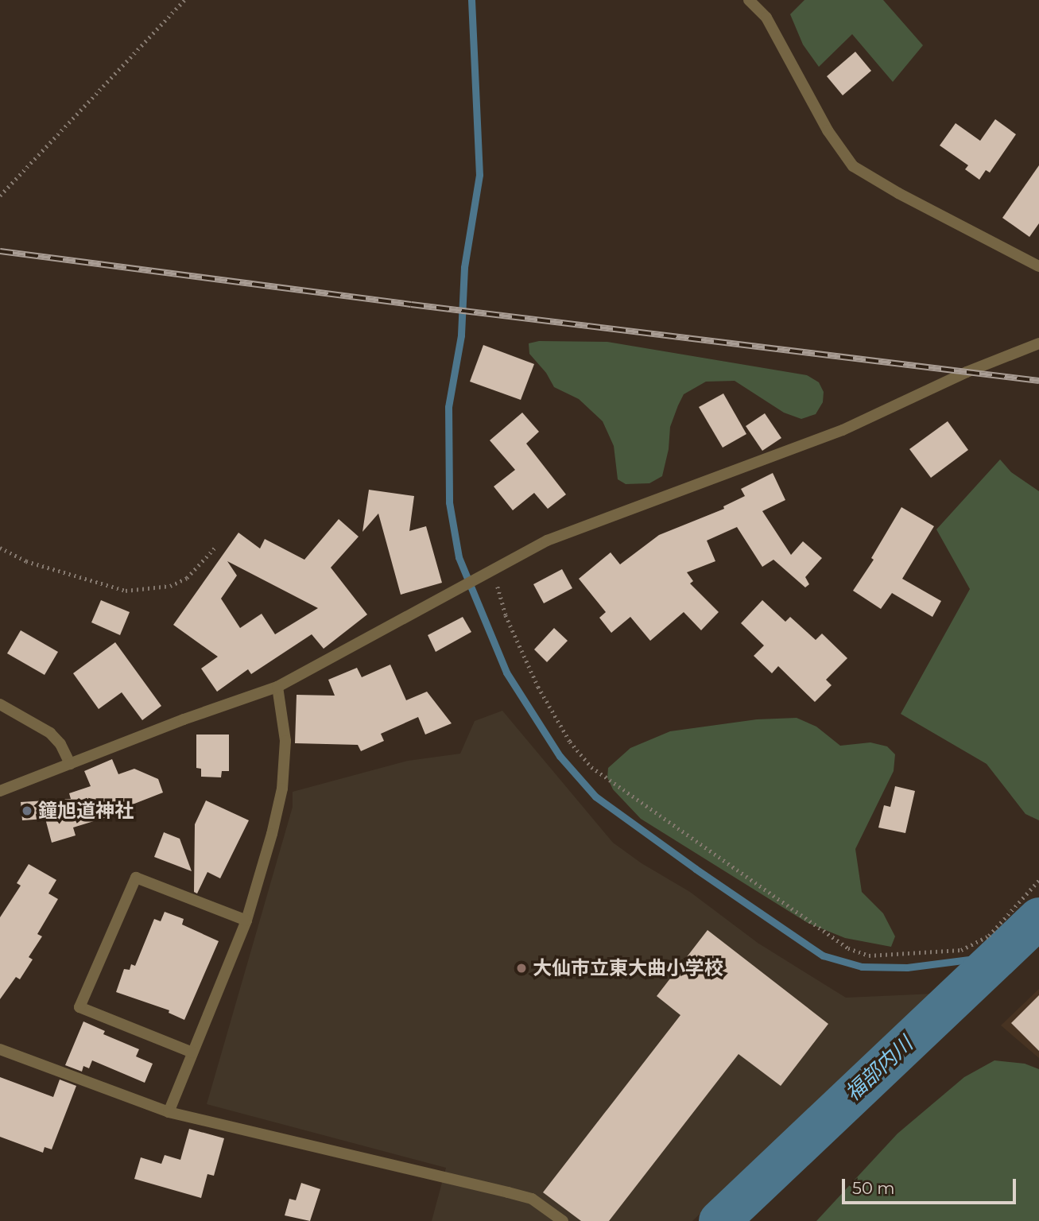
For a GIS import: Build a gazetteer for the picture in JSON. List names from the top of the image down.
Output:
{
  "water": ["福部内川"],
  "places": ["鐘旭道神社", "大仙市立東大曲小学校"],
  "scale_bar": "50 m"
}
